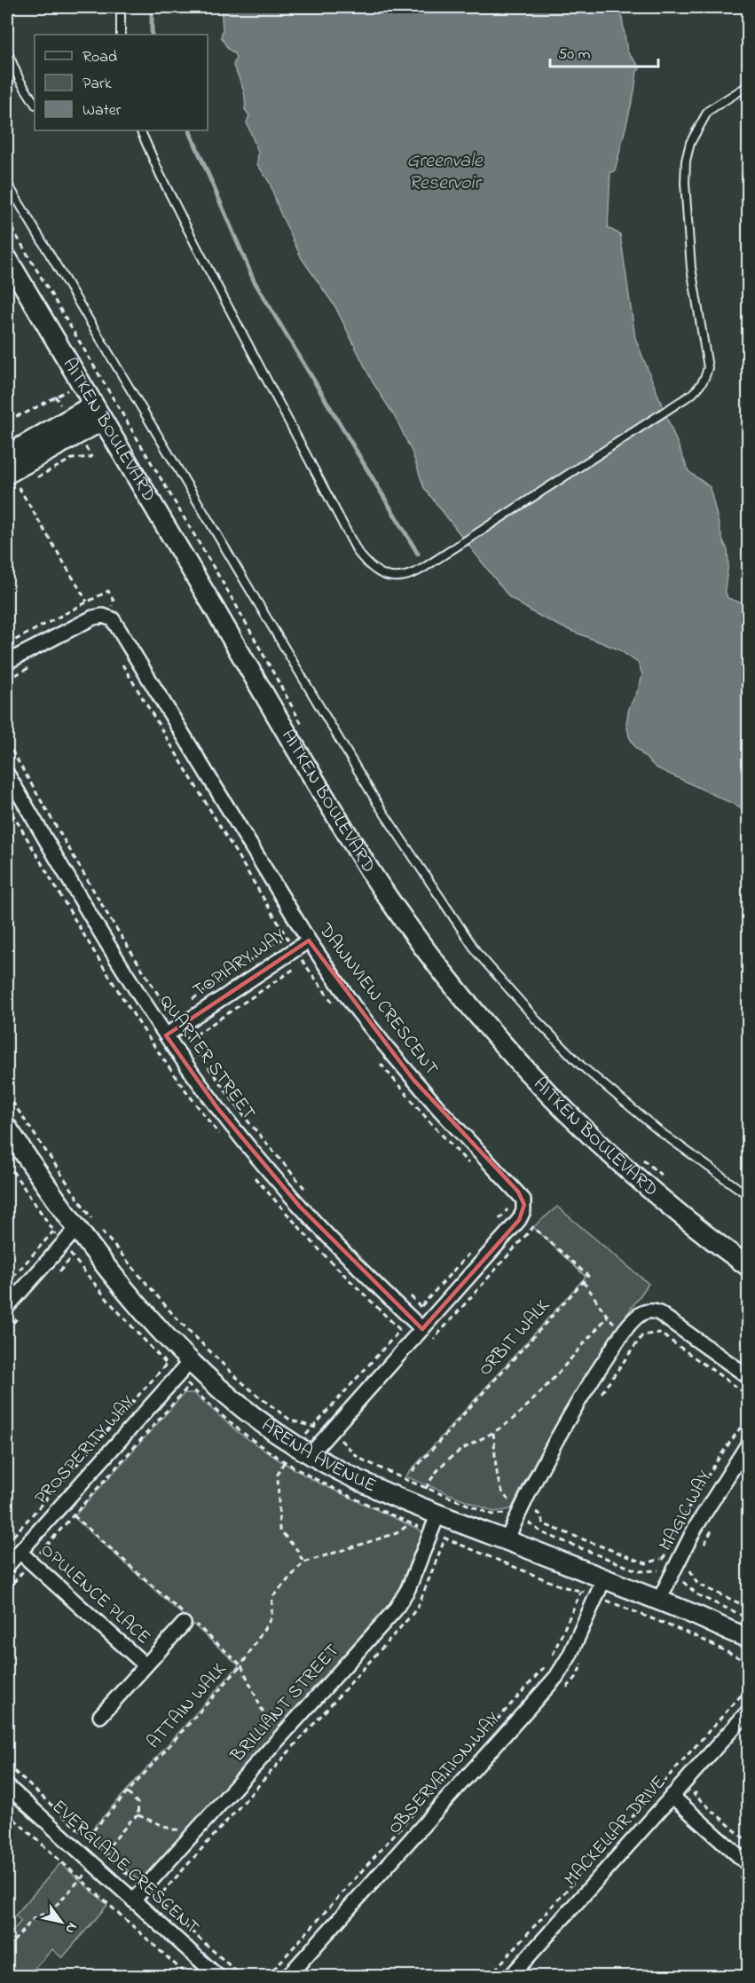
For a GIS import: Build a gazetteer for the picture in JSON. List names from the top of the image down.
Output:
{
  "streets": {
    "main road": ["AITKEN BOULEVARD", "ARENA AVENUE"],
    "street": [
      "TOPIARY WAY",
      "DAWNVIEW CRESCENT",
      "QUARTER STREET",
      "PROSPERITY WAY",
      "MAGIC WAY",
      "OPULENCE PLACE",
      "BRILLIANT STREET",
      "OBSERVATION WAY",
      "MACKELLAR DRIVE",
      "EVERGLADE CRESCENT"
    ],
    "path": ["ORBIT WALK", "ATTAIN WALK"]
  },
  "crossings": [
    ["TOPIARY WAY", "DAWNVIEW CRESCENT"],
    ["TOPIARY WAY", "QUARTER STREET"],
    ["DAWNVIEW CRESCENT", "QUARTER STREET"],
    ["DAWNVIEW CRESCENT", "ARENA AVENUE"],
    ["PROSPERITY WAY", "ARENA AVENUE"],
    ["PROSPERITY WAY", "OPULENCE PLACE"],
    ["PROSPERITY WAY", "ATTAIN WALK"],
    ["ARENA AVENUE", "MAGIC WAY"],
    ["ARENA AVENUE", "BRILLIANT STREET"],
    ["ARENA AVENUE", "ATTAIN WALK"],
    ["ARENA AVENUE", "OBSERVATION WAY"],
    ["OPULENCE PLACE", "ATTAIN WALK"],
    ["BRILLIANT STREET", "EVERGLADE CRESCENT"]
  ],
  "water": ["Greenvale Reservoir"],
  "legend": ["Road", "Park", "Water"],
  "scale_bar": "50 m",
  "north": "bottom right"
}
